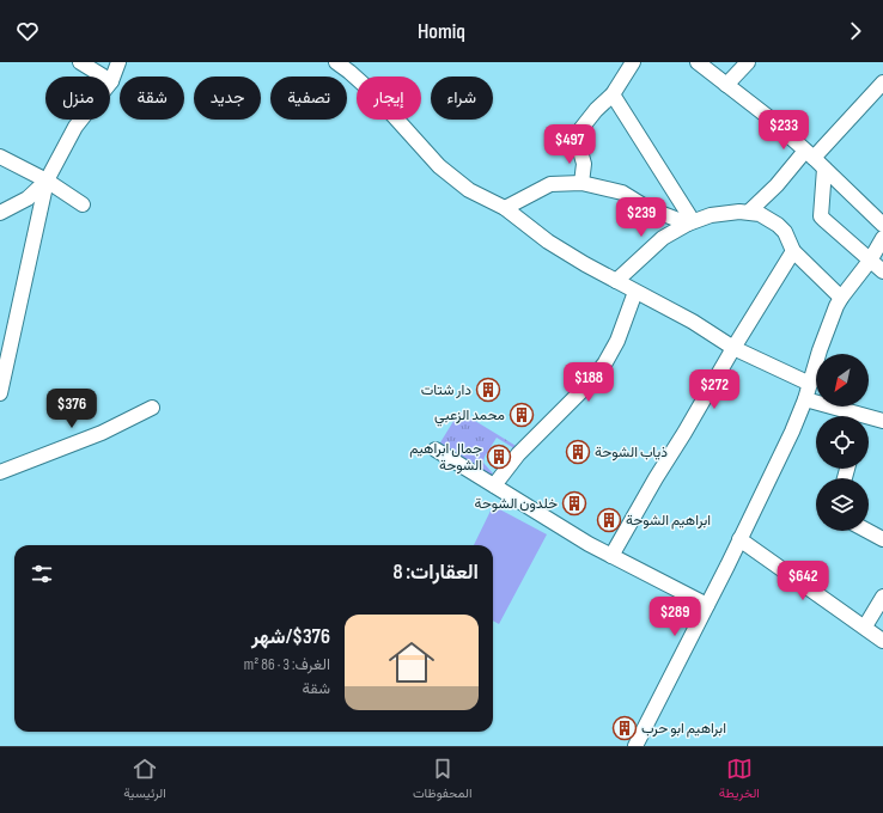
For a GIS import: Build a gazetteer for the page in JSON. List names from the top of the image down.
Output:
{
  "places": {
    "building": [
      "دار شتات",
      "محمد الزعبي",
      "ذياب الشوحة",
      "جمال ابراهيم الشوحة",
      "خلدون الشوحة",
      "ابراهيم الشوحة",
      "ابراهيم ابو حرب"
    ]
  },
  "north": "bottom left",
  "page": {
    "header": "Homiq",
    "chip": [
      "شراء",
      "إيجار",
      "تصفية",
      "جديد",
      "شقة",
      "منزل"
    ],
    "price": [
      "$233",
      "$497",
      "$239",
      "$188",
      "$272",
      "$376",
      "$642",
      "$289"
    ],
    "heading": "العقارات: 8",
    "list": [
      {
        "name": "$376/شهر",
        "note": "الغرف: 3 · 86 m² · شقة"
      }
    ],
    "tabs": ["الخريطة", "المحفوظات", "الرئيسية"]
  }
}
